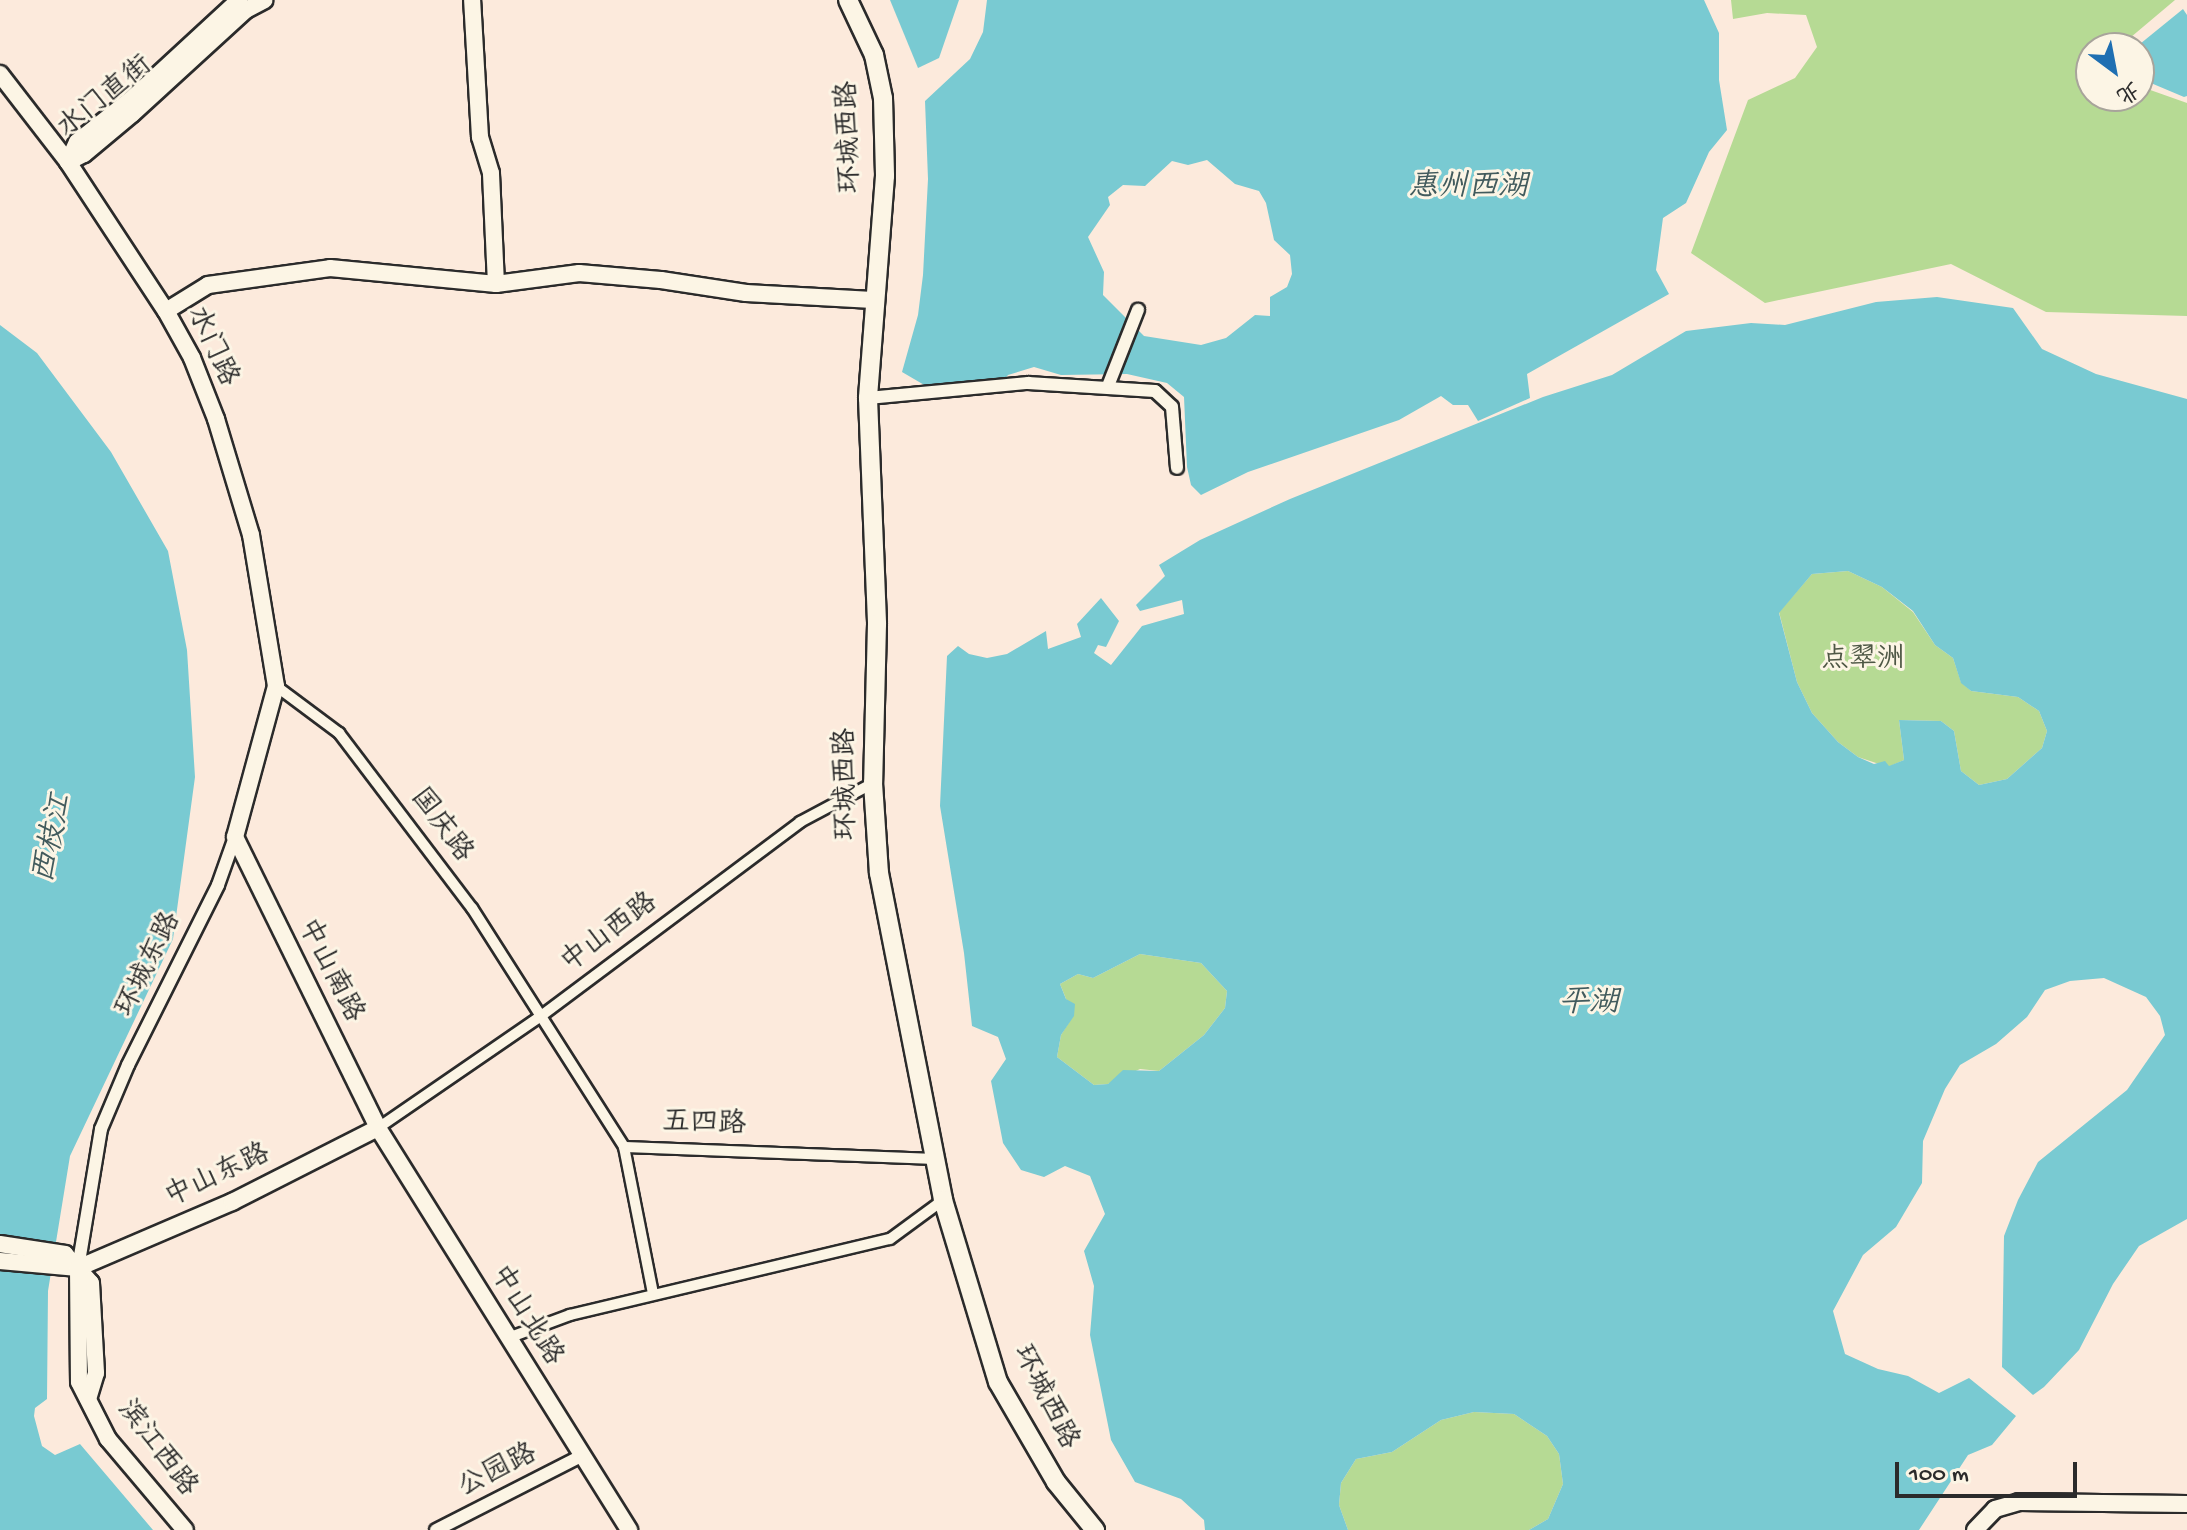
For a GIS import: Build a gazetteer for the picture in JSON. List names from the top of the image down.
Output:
{
  "streets": {
    "main road": ["环城西路"],
    "street": [
      "水门直街",
      "水门路",
      "国庆路",
      "中山西路",
      "环城东路",
      "中山南路",
      "五四路",
      "中山东路",
      "中山北路",
      "滨江西路",
      "公园路"
    ]
  },
  "crossings": [
    ["水门直街", "水门路"],
    ["环城西路", "中山西路"],
    ["环城西路", "五四路"],
    ["水门路", "国庆路"],
    ["水门路", "环城东路"],
    ["国庆路", "中山西路"],
    ["国庆路", "环城东路"],
    ["国庆路", "五四路"],
    ["中山西路", "中山南路"],
    ["中山西路", "五四路"],
    ["中山西路", "中山东路"],
    ["中山西路", "中山北路"],
    ["环城东路", "中山南路"],
    ["环城东路", "中山东路"],
    ["环城东路", "滨江西路"],
    ["中山南路", "中山东路"],
    ["中山南路", "中山北路"],
    ["中山东路", "中山北路"],
    ["中山东路", "滨江西路"],
    ["中山北路", "公园路"]
  ],
  "water": ["惠州西湖", "西枝江", "平湖"],
  "parks": ["点翠洲"],
  "scale_bar": "100 m",
  "north": "bottom right"
}
